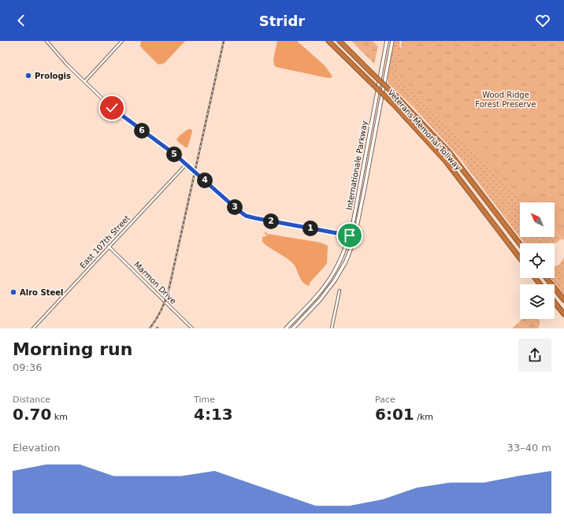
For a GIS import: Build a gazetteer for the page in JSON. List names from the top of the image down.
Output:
{
  "streets": {
    "highway": ["Veterans Memorial Tollway"],
    "street": ["Internationale Parkway", "East 107th Street", "Marmon Drive"]
  },
  "crossings": [
    ["East 107th Street", "Marmon Drive"]
  ],
  "parks": ["Wood Ridge Forest Preserve"],
  "places": ["Prologis", "Alro Steel"],
  "north": "top left",
  "page": {
    "header": "Stridr",
    "pins": [
      "6",
      "5",
      "4",
      "3",
      "2",
      "1"
    ],
    "heading": ["Morning run", "09:36"],
    "stats": [
      ["Distance", "0.70 km"],
      ["Time", "4:13"],
      ["Pace", "6:01 /km"]
    ],
    "chart": ["Elevation", "33–40 m"]
  }
}
